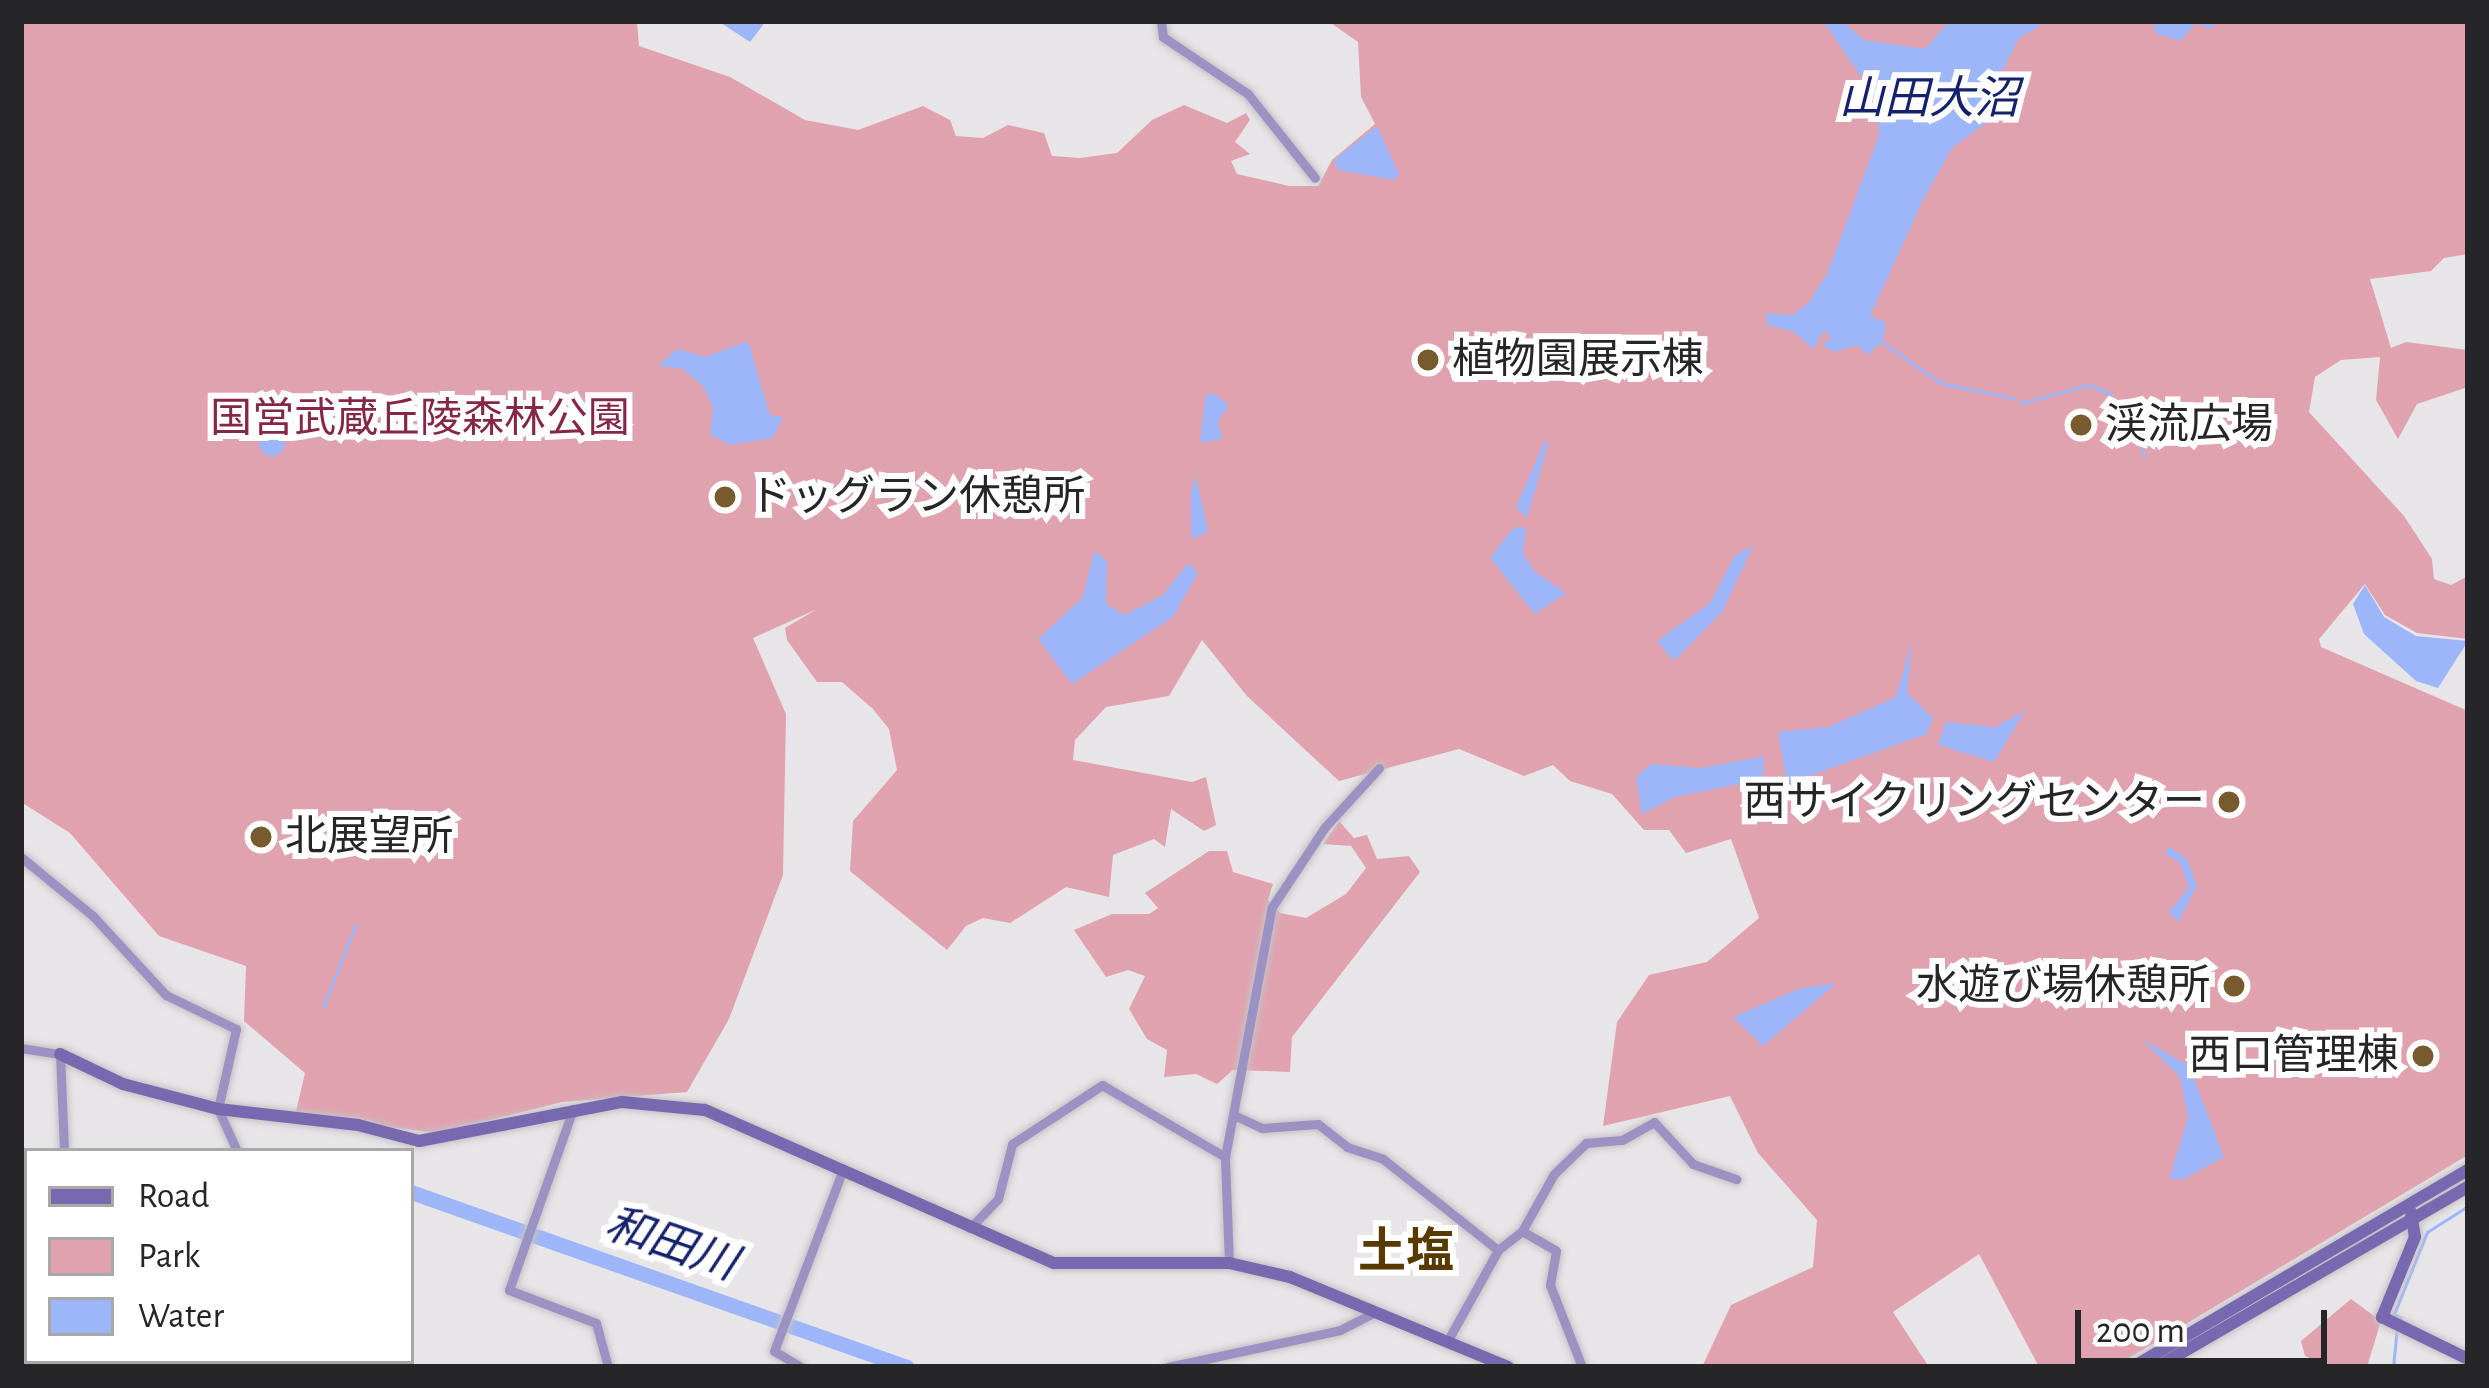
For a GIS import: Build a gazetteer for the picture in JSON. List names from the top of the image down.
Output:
{
  "districts": ["土塩"],
  "water": ["山田大沼", "和田川"],
  "parks": ["国営武蔵丘陵森林公園"],
  "places": [
    "植物園展示棟",
    "渓流広場",
    "ドッグラン休憩所",
    "西サイクリングセンター",
    "北展望所",
    "水遊び場休憩所",
    "西口管理棟"
  ],
  "legend": ["Road", "Park", "Water"],
  "scale_bar": "200 m"
}
